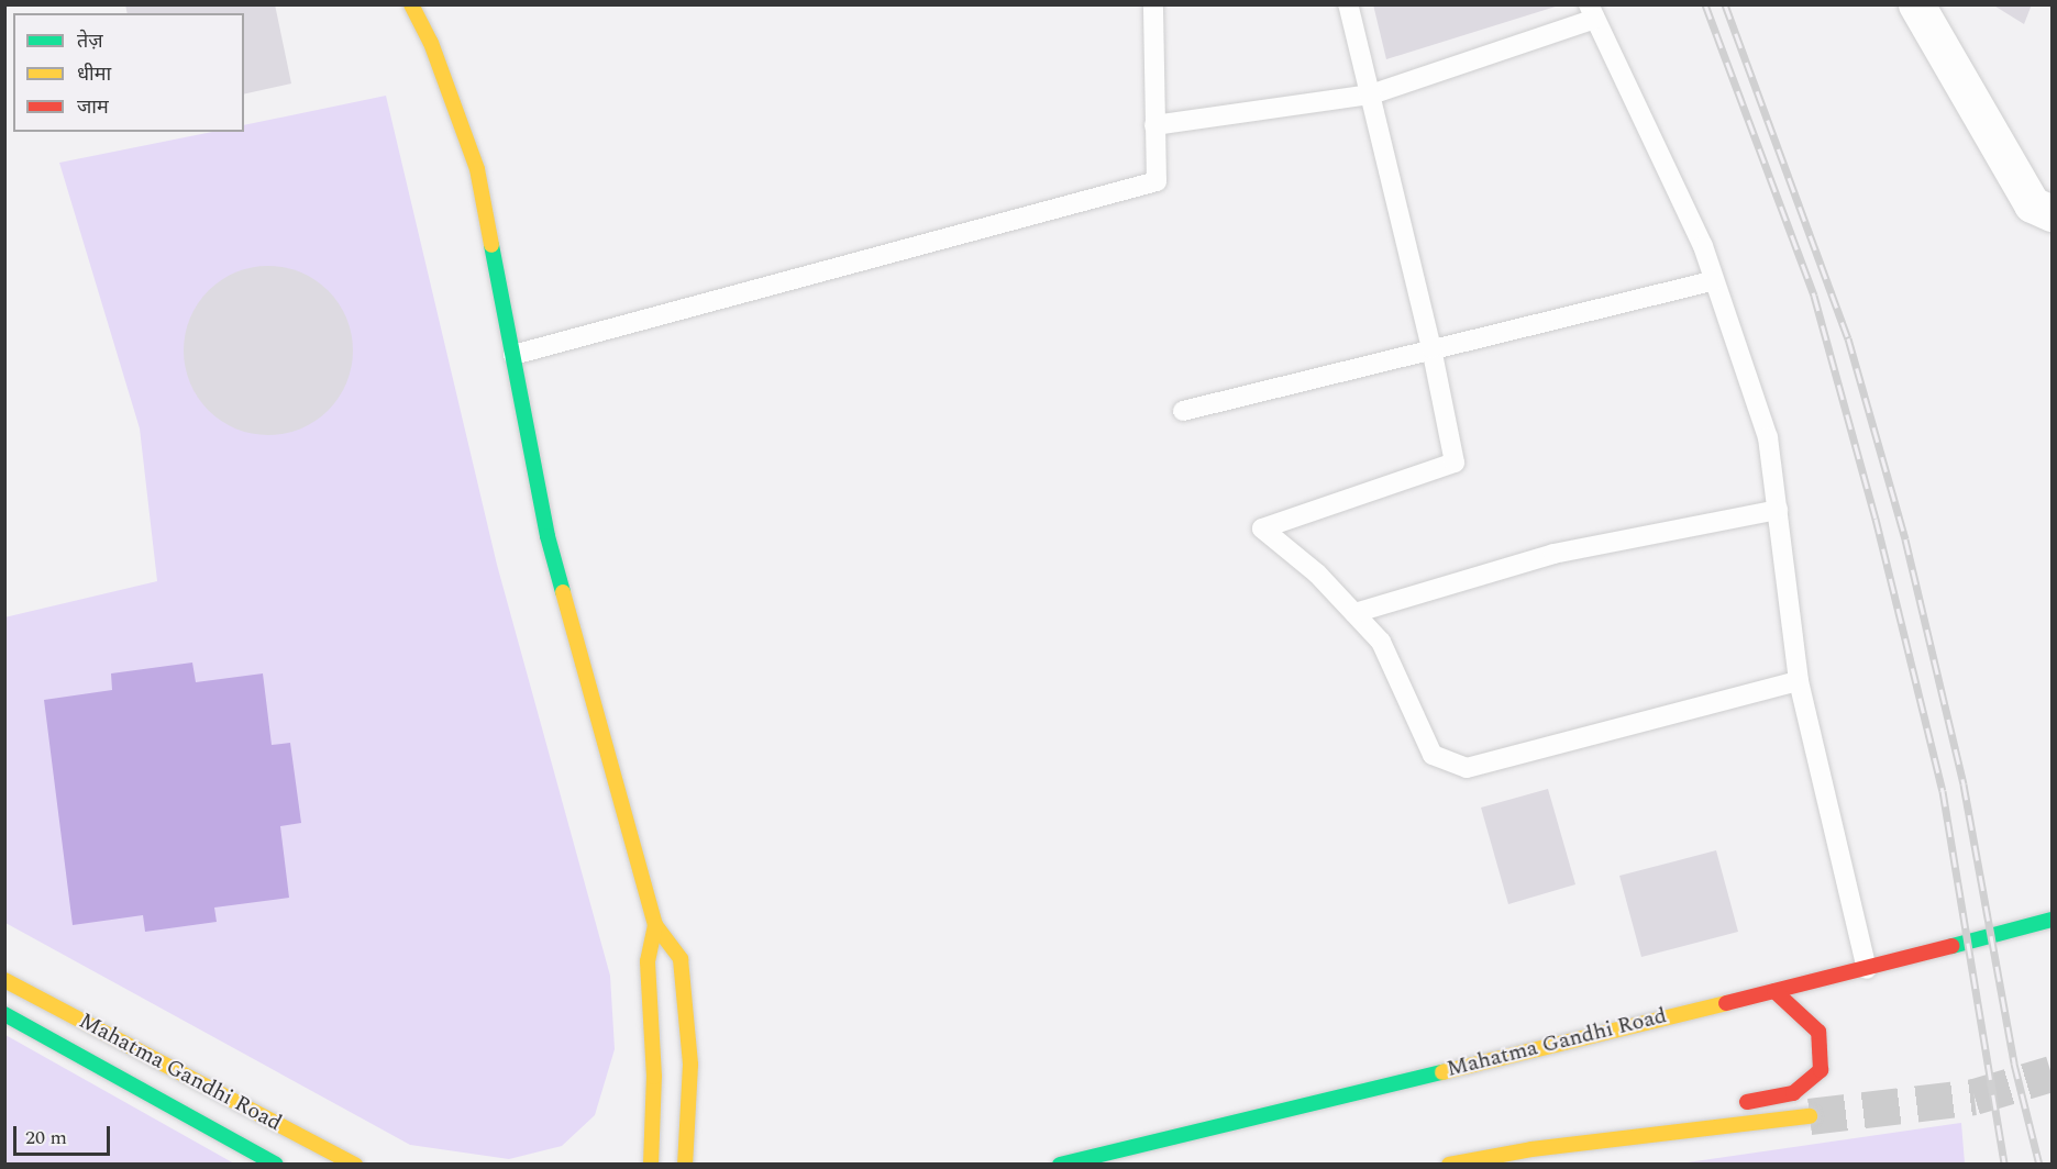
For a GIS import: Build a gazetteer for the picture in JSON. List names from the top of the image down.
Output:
{
  "streets": {
    "main road": ["Mahatma Gandhi Road"]
  },
  "legend": ["तेज़", "धीमा", "जाम"],
  "scale_bar": "20 m"
}
